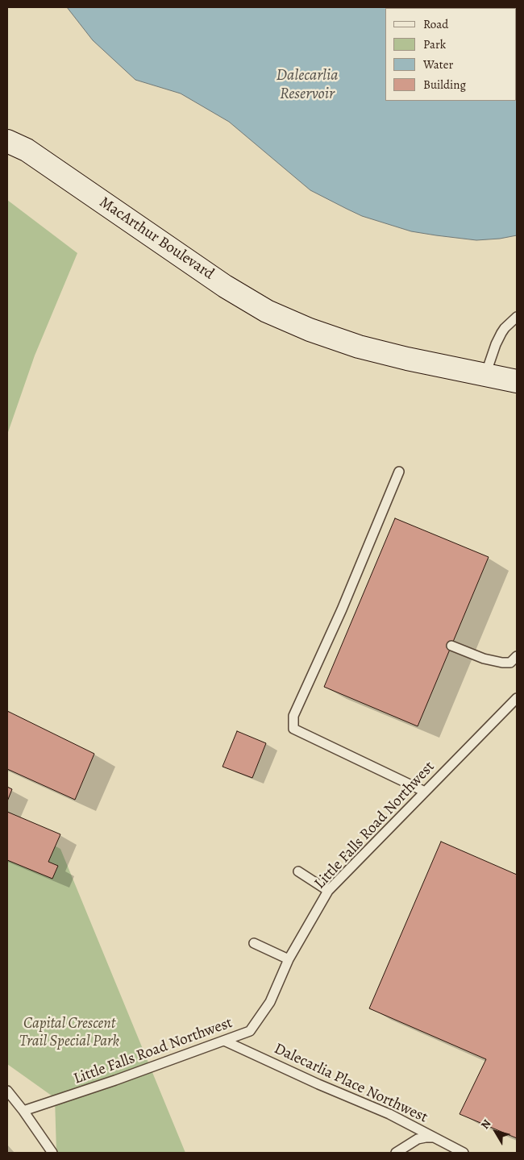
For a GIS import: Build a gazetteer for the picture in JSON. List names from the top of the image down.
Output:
{
  "streets": {
    "main road": ["MacArthur Boulevard"],
    "lane": ["Little Falls Road Northwest", "Dalecarlia Place Northwest"]
  },
  "crossings": [
    ["Little Falls Road Northwest", "Dalecarlia Place Northwest"]
  ],
  "water": ["Dalecarlia Reservoir"],
  "parks": ["Capital Crescent Trail Special Park"],
  "legend": [
    "Road",
    "Park",
    "Water",
    "Building"
  ],
  "north": "top left"
}
